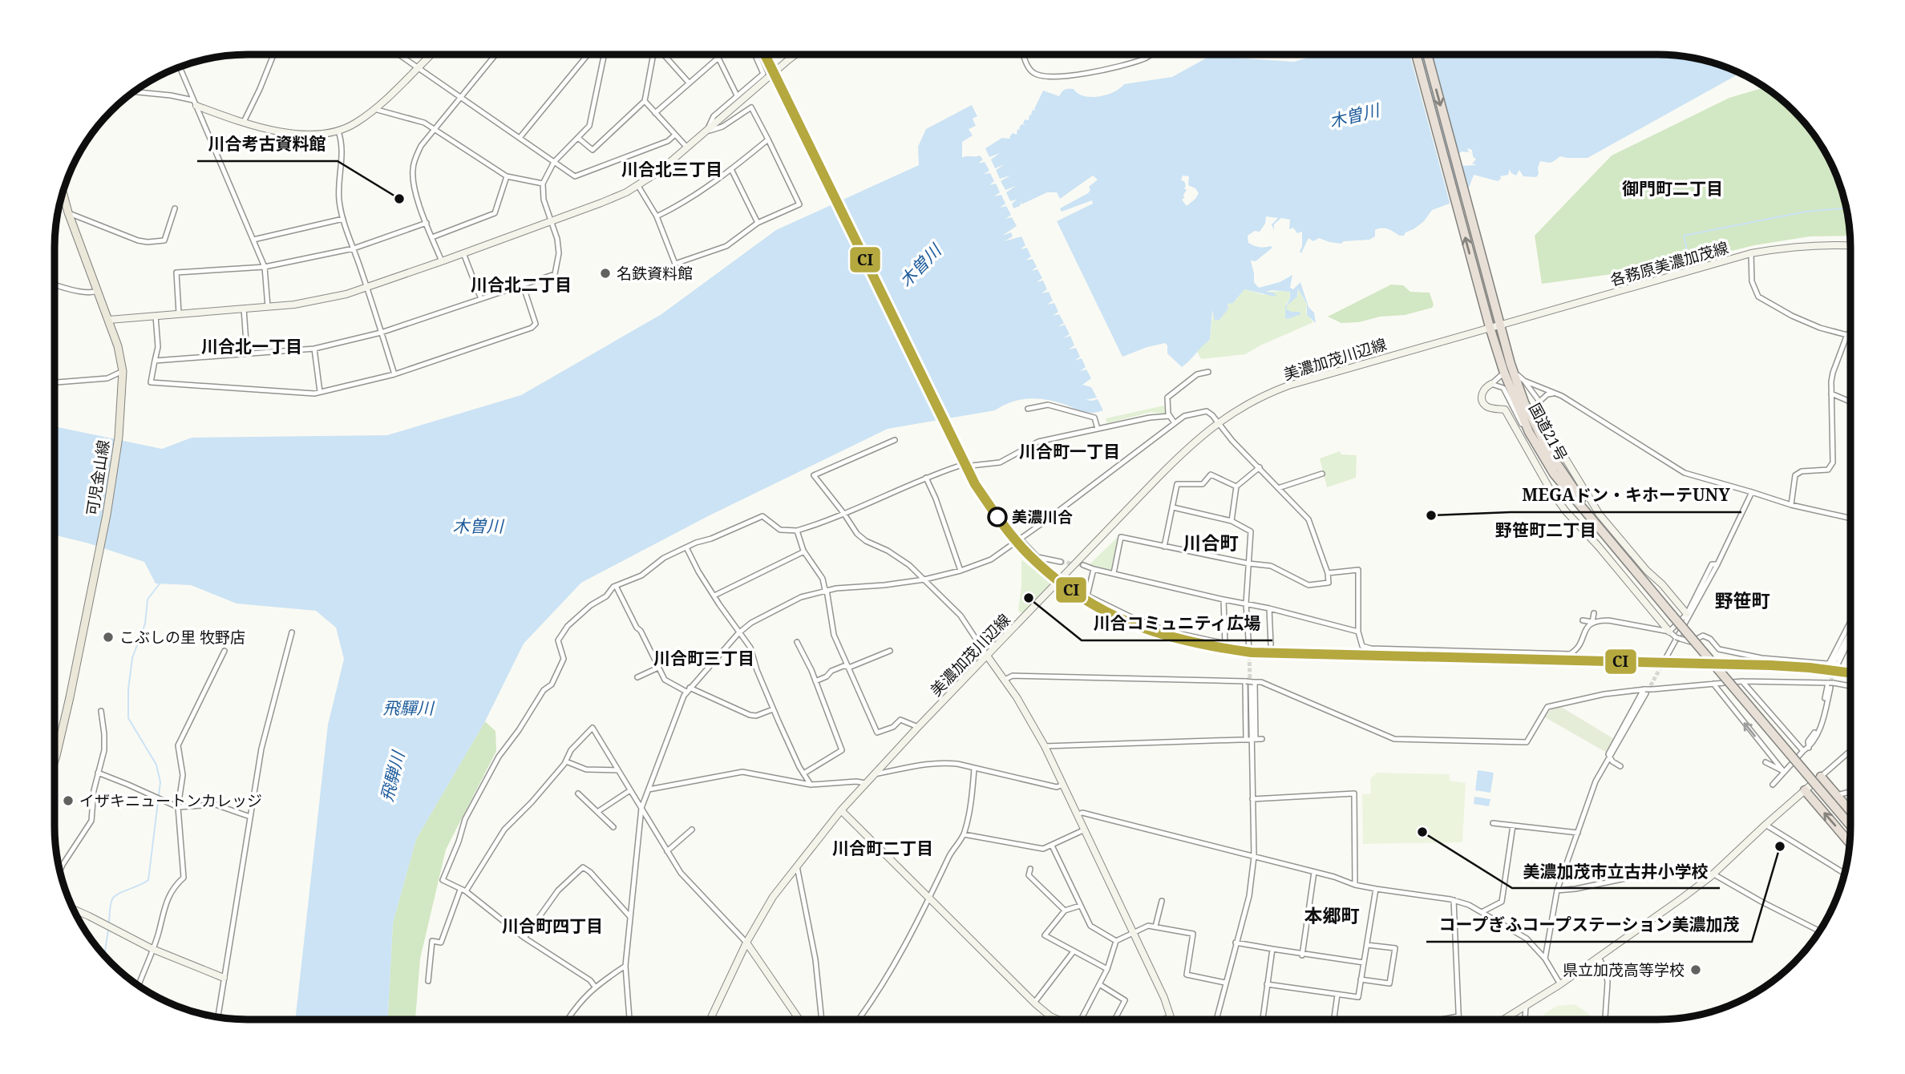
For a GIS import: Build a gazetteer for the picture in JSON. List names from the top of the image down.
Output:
{
  "streets": {
    "highway": ["国道21号"],
    "main road": ["可児金山線"],
    "street": ["各務原美濃加茂線", "美濃加茂川辺線"]
  },
  "crossings": [
    ["各務原美濃加茂線", "美濃加茂川辺線"],
    ["各務原美濃加茂線", "国道21号"],
    ["美濃加茂川辺線", "国道21号"]
  ],
  "districts": [
    "川合北三丁目",
    "御門町二丁目",
    "川合北二丁目",
    "川合北一丁目",
    "川合町一丁目",
    "野笹町二丁目",
    "川合町",
    "野笹町",
    "川合町三丁目",
    "川合町二丁目",
    "本郷町",
    "川合町四丁目"
  ],
  "water": ["木曽川", "飛驒川", "飛騨川"],
  "places": [
    "川合考古資料館",
    "名鉄資料館",
    "MEGAドン・キホーテUNY",
    "美濃川合",
    "川合コミュニティ広場",
    "こぶしの里 牧野店",
    "イザキニュートンカレッジ",
    "美濃加茂市立古井小学校",
    "コープぎふコープステーション美濃加茂",
    "県立加茂高等学校"
  ],
  "lines": ["transit line CI"]
}
